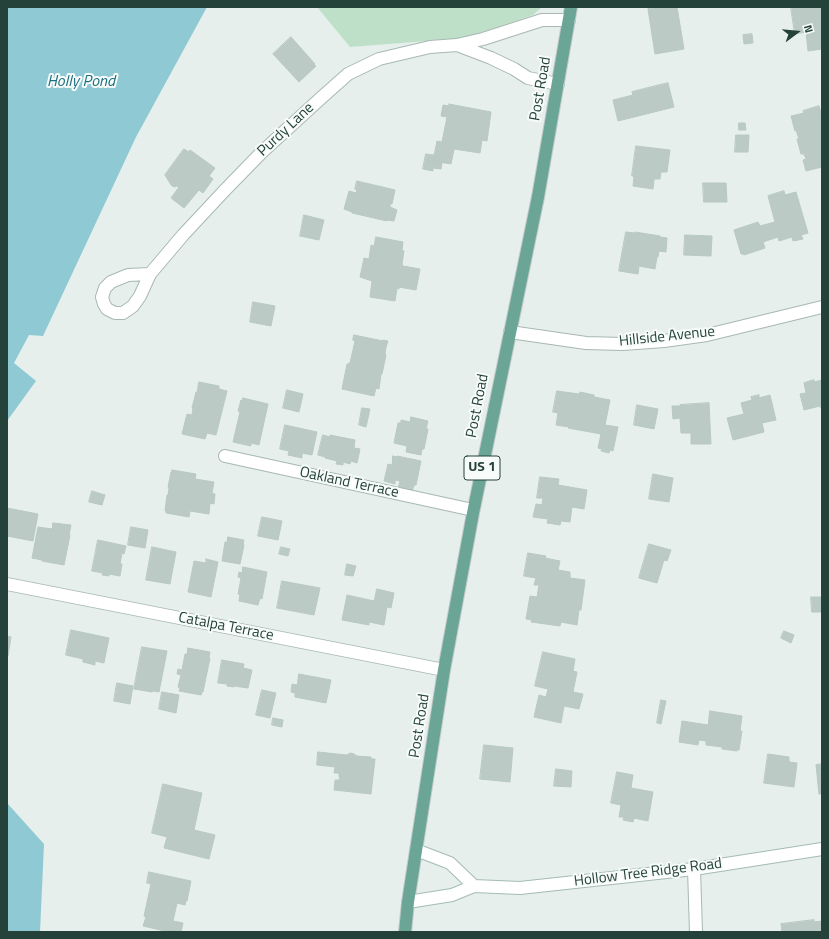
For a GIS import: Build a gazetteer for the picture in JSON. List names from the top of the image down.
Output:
{
  "streets": {
    "main road": ["Post Road", "US 1"],
    "street": [
      "Purdy Lane",
      "Hillside Avenue",
      "Oakland Terrace",
      "Catalpa Terrace",
      "Hollow Tree Ridge Road"
    ]
  },
  "crossings": [
    ["Post Road", "Purdy Lane"],
    ["Post Road", "Hillside Avenue"],
    ["Post Road", "Oakland Terrace"],
    ["Post Road", "Catalpa Terrace"],
    ["Post Road", "Hollow Tree Ridge Road"]
  ],
  "water": ["Holly Pond"],
  "north": "right"
}
